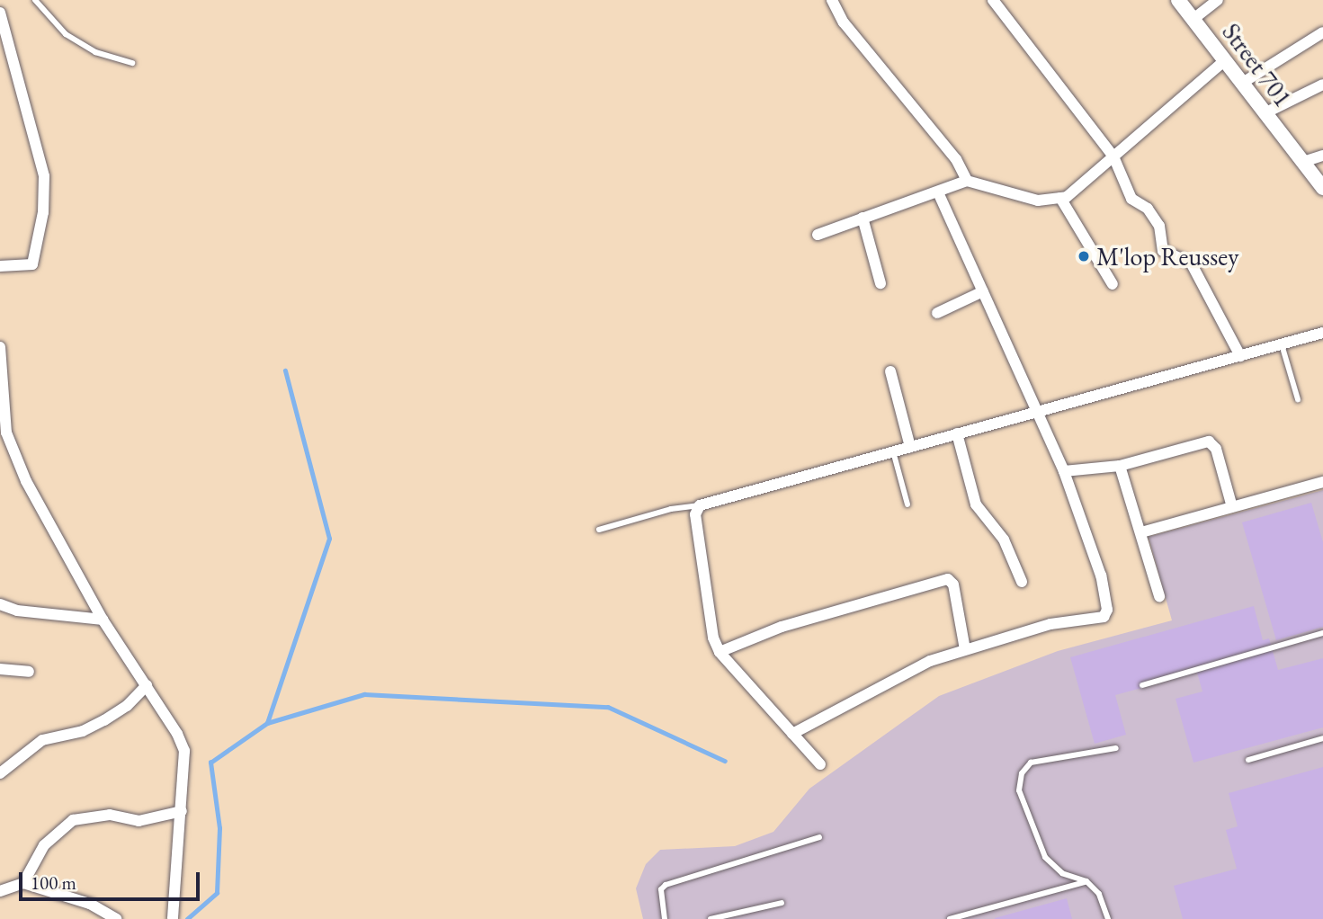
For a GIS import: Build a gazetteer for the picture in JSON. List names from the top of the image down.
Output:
{
  "streets": {
    "main road": ["Street 701"]
  },
  "places": ["M'lop Reussey"],
  "scale_bar": "100 m"
}
